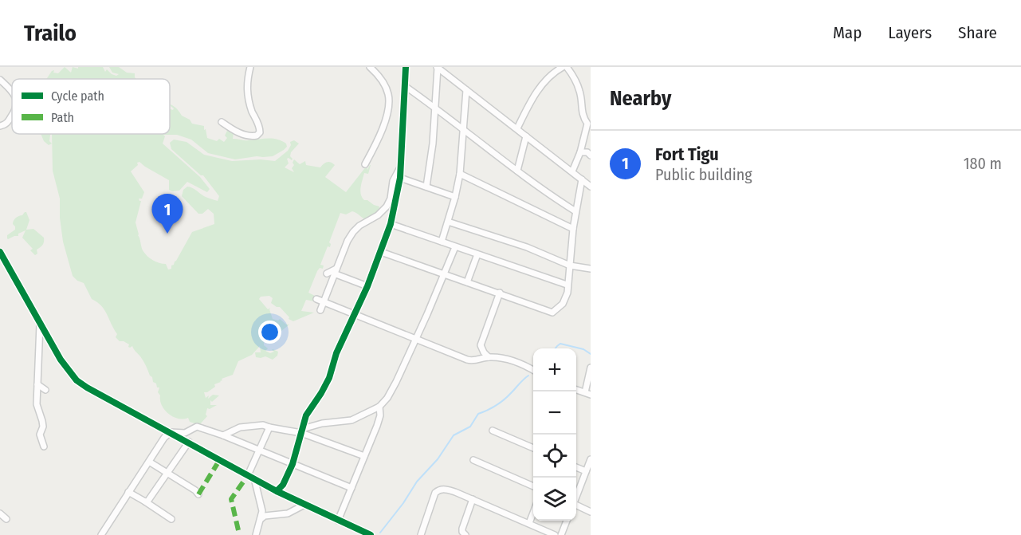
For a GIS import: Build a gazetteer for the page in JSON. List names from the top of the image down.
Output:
{
  "legend": ["Cycle path", "Path"],
  "page": {
    "header": "Trailo",
    "nav": ["Map", "Layers", "Share"],
    "heading": "Nearby",
    "list": [
      {
        "mark": "1",
        "name": "Fort Tigu",
        "note": "Public building",
        "value": "180 m"
      }
    ],
    "pins": "1",
    "map_buttons": ["+", "−"]
  }
}
